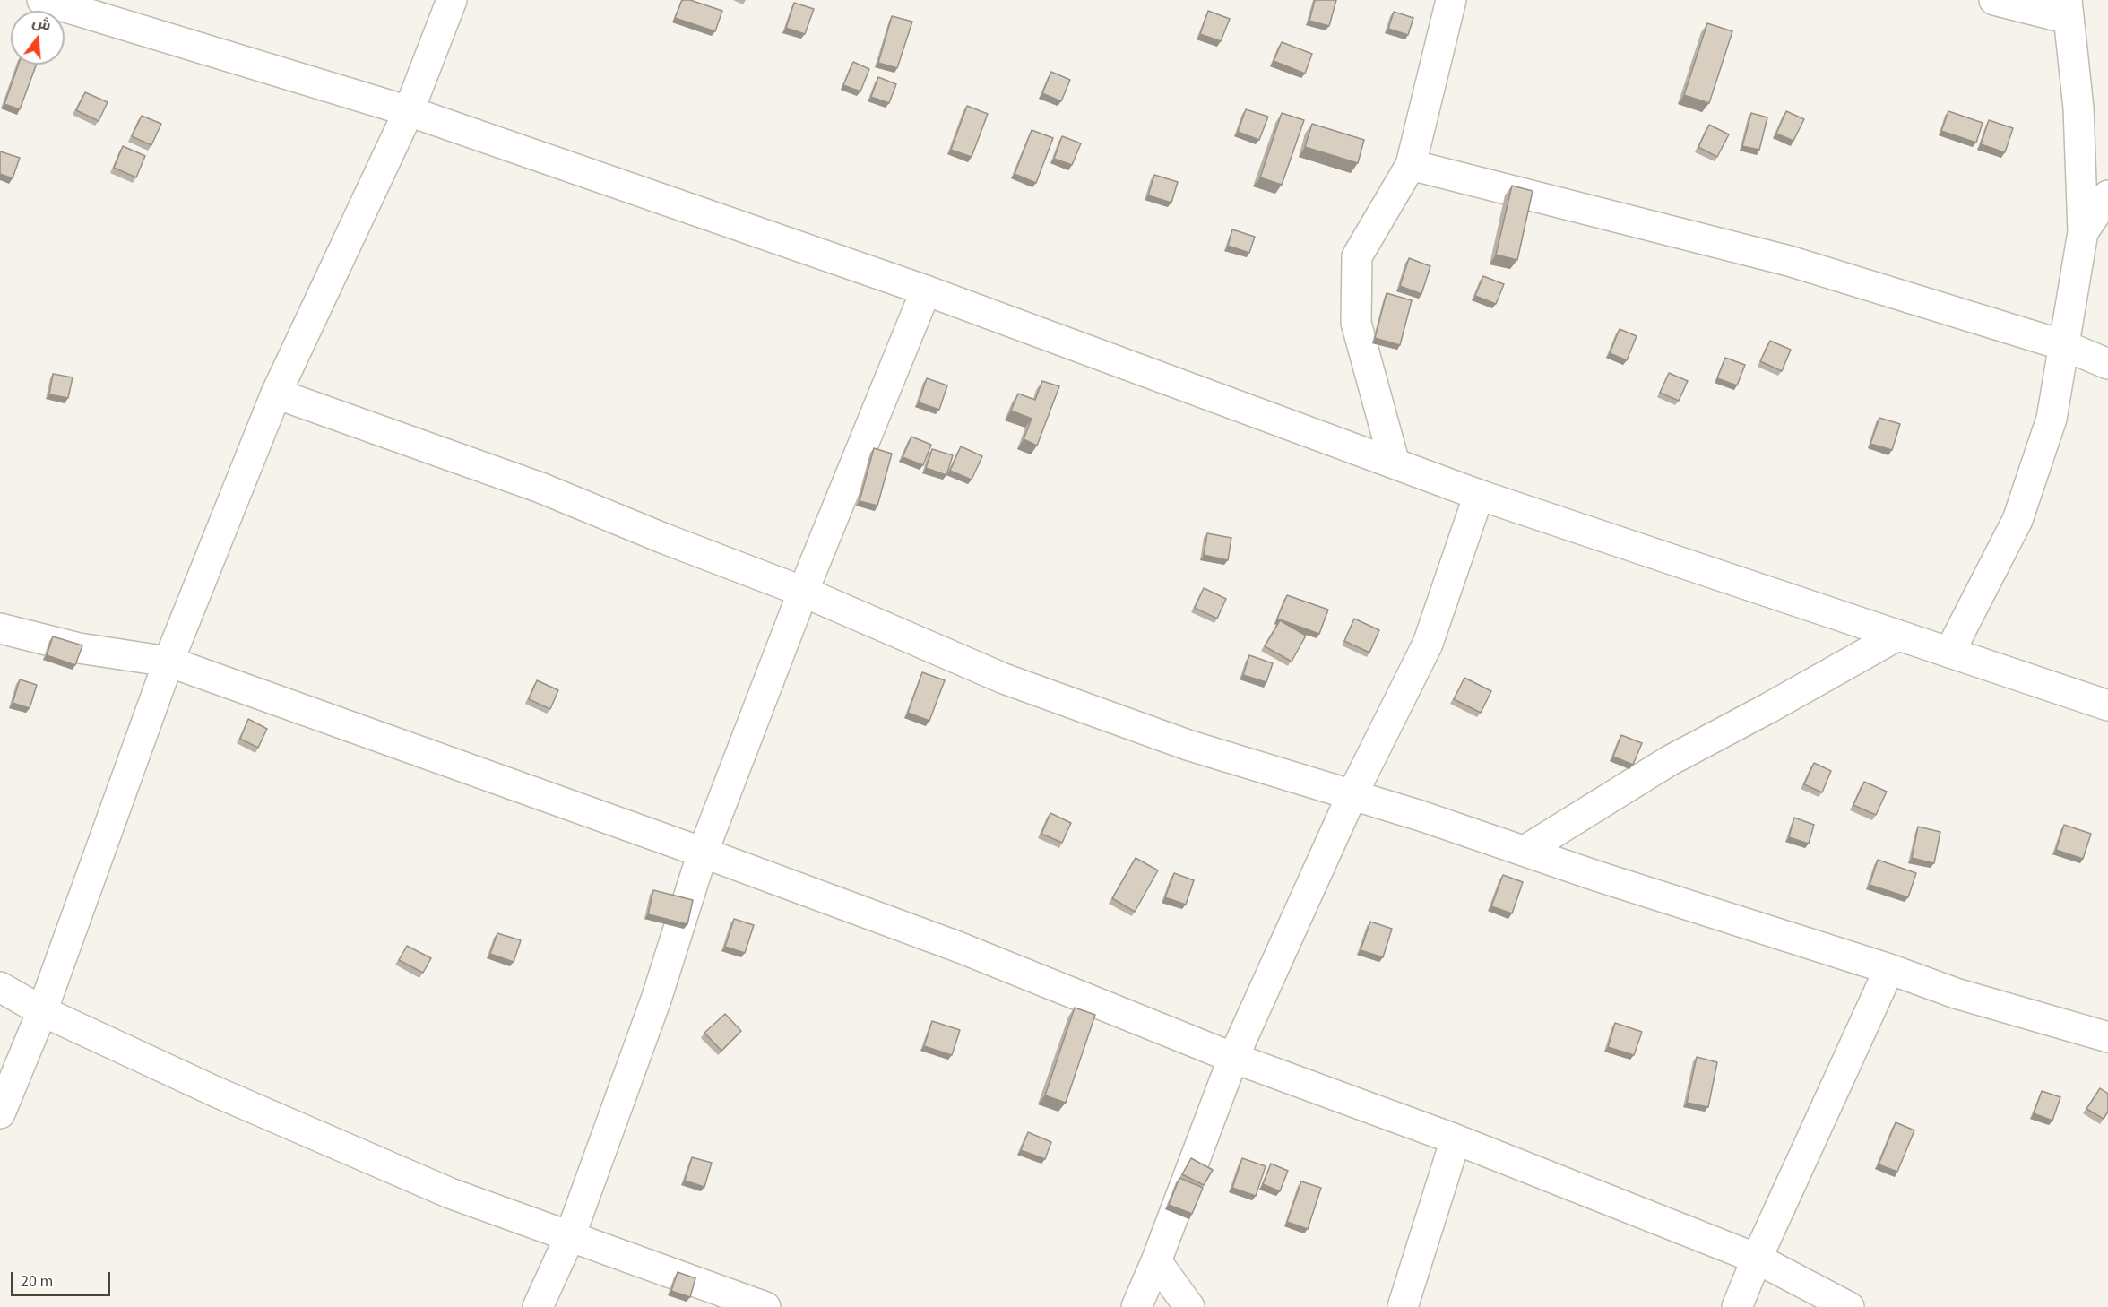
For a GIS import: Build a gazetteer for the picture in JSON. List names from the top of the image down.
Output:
{
  "scale_bar": "20 m",
  "north": "top"
}
